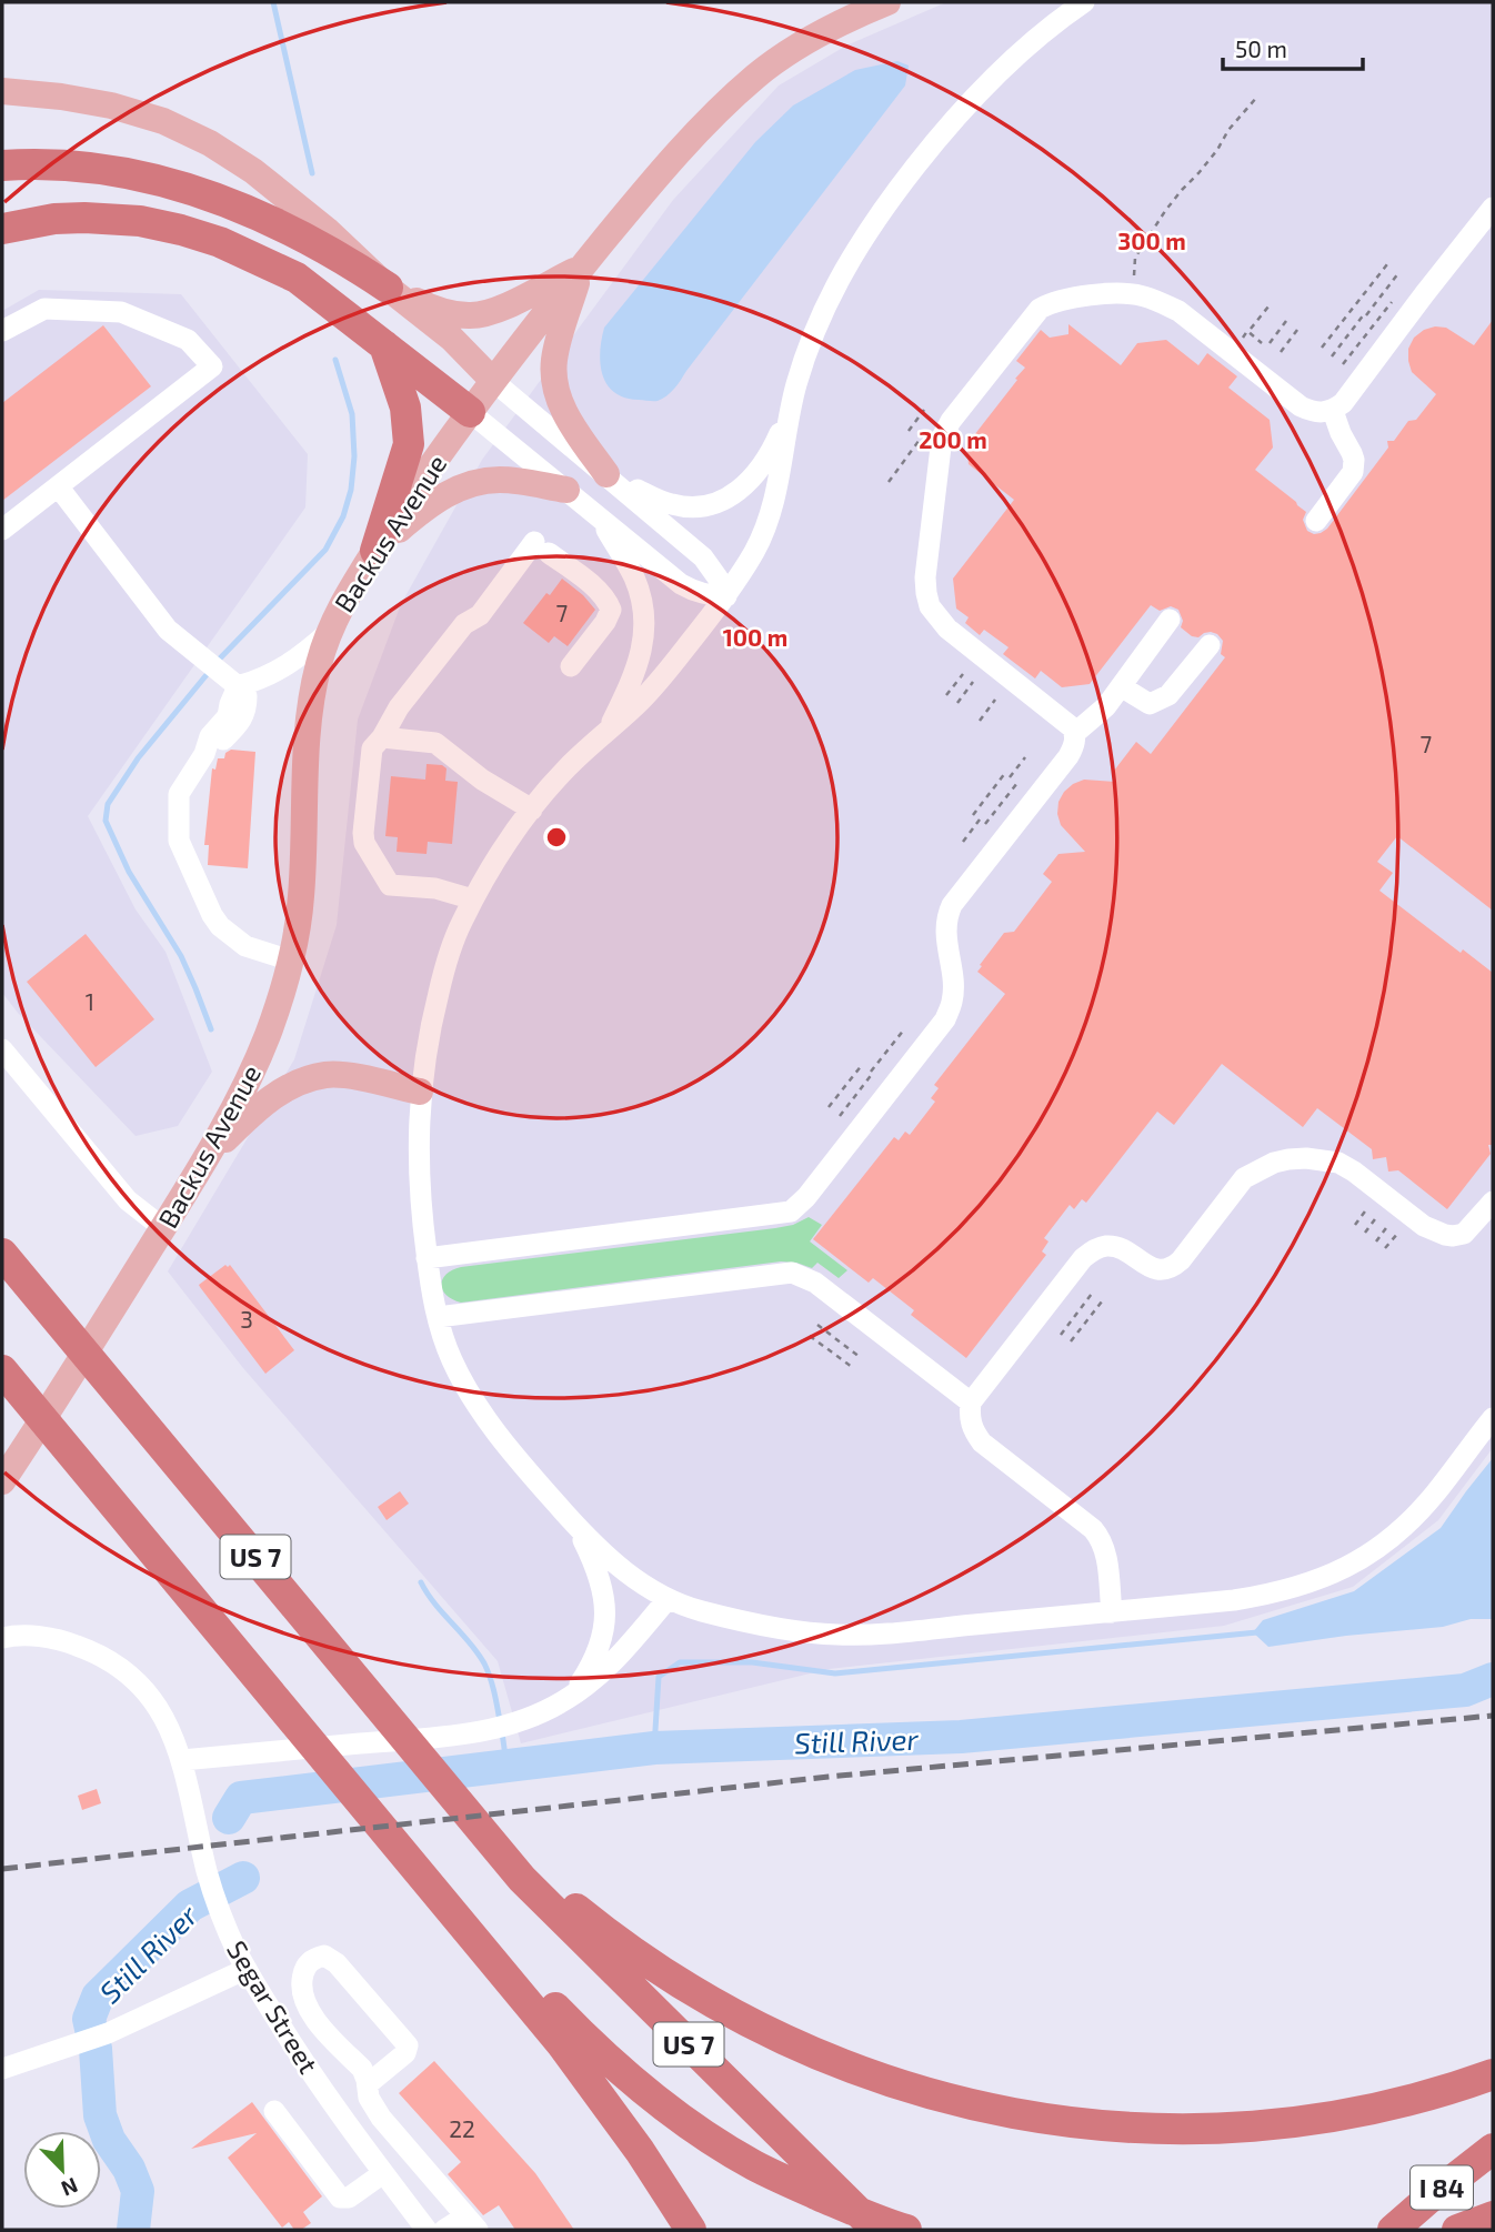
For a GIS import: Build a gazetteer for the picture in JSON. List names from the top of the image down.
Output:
{
  "streets": {
    "highway": ["US 7", "I 84"],
    "main road": ["Backus Avenue"],
    "street": ["Segar Street"]
  },
  "water": ["Still River"],
  "house_numbers": [
    "7",
    "7",
    "1",
    "3",
    "22"
  ],
  "scale_bar": "50 m",
  "north": "bottom right",
  "rings": ["300 m", "200 m", "100 m"]
}
